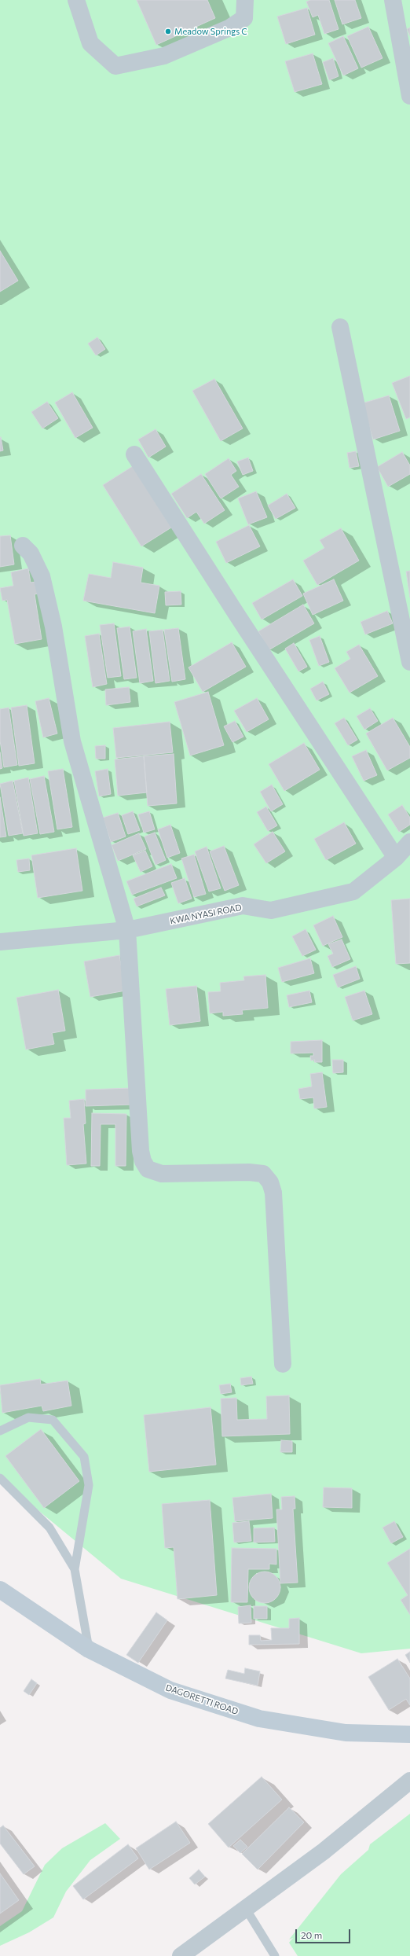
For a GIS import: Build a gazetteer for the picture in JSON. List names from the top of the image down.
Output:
{
  "streets": {
    "main road": ["DAGORETTI ROAD"],
    "street": ["KWA NYASI ROAD"]
  },
  "places": ["Meadow Springs C"],
  "scale_bar": "20 m"
}
